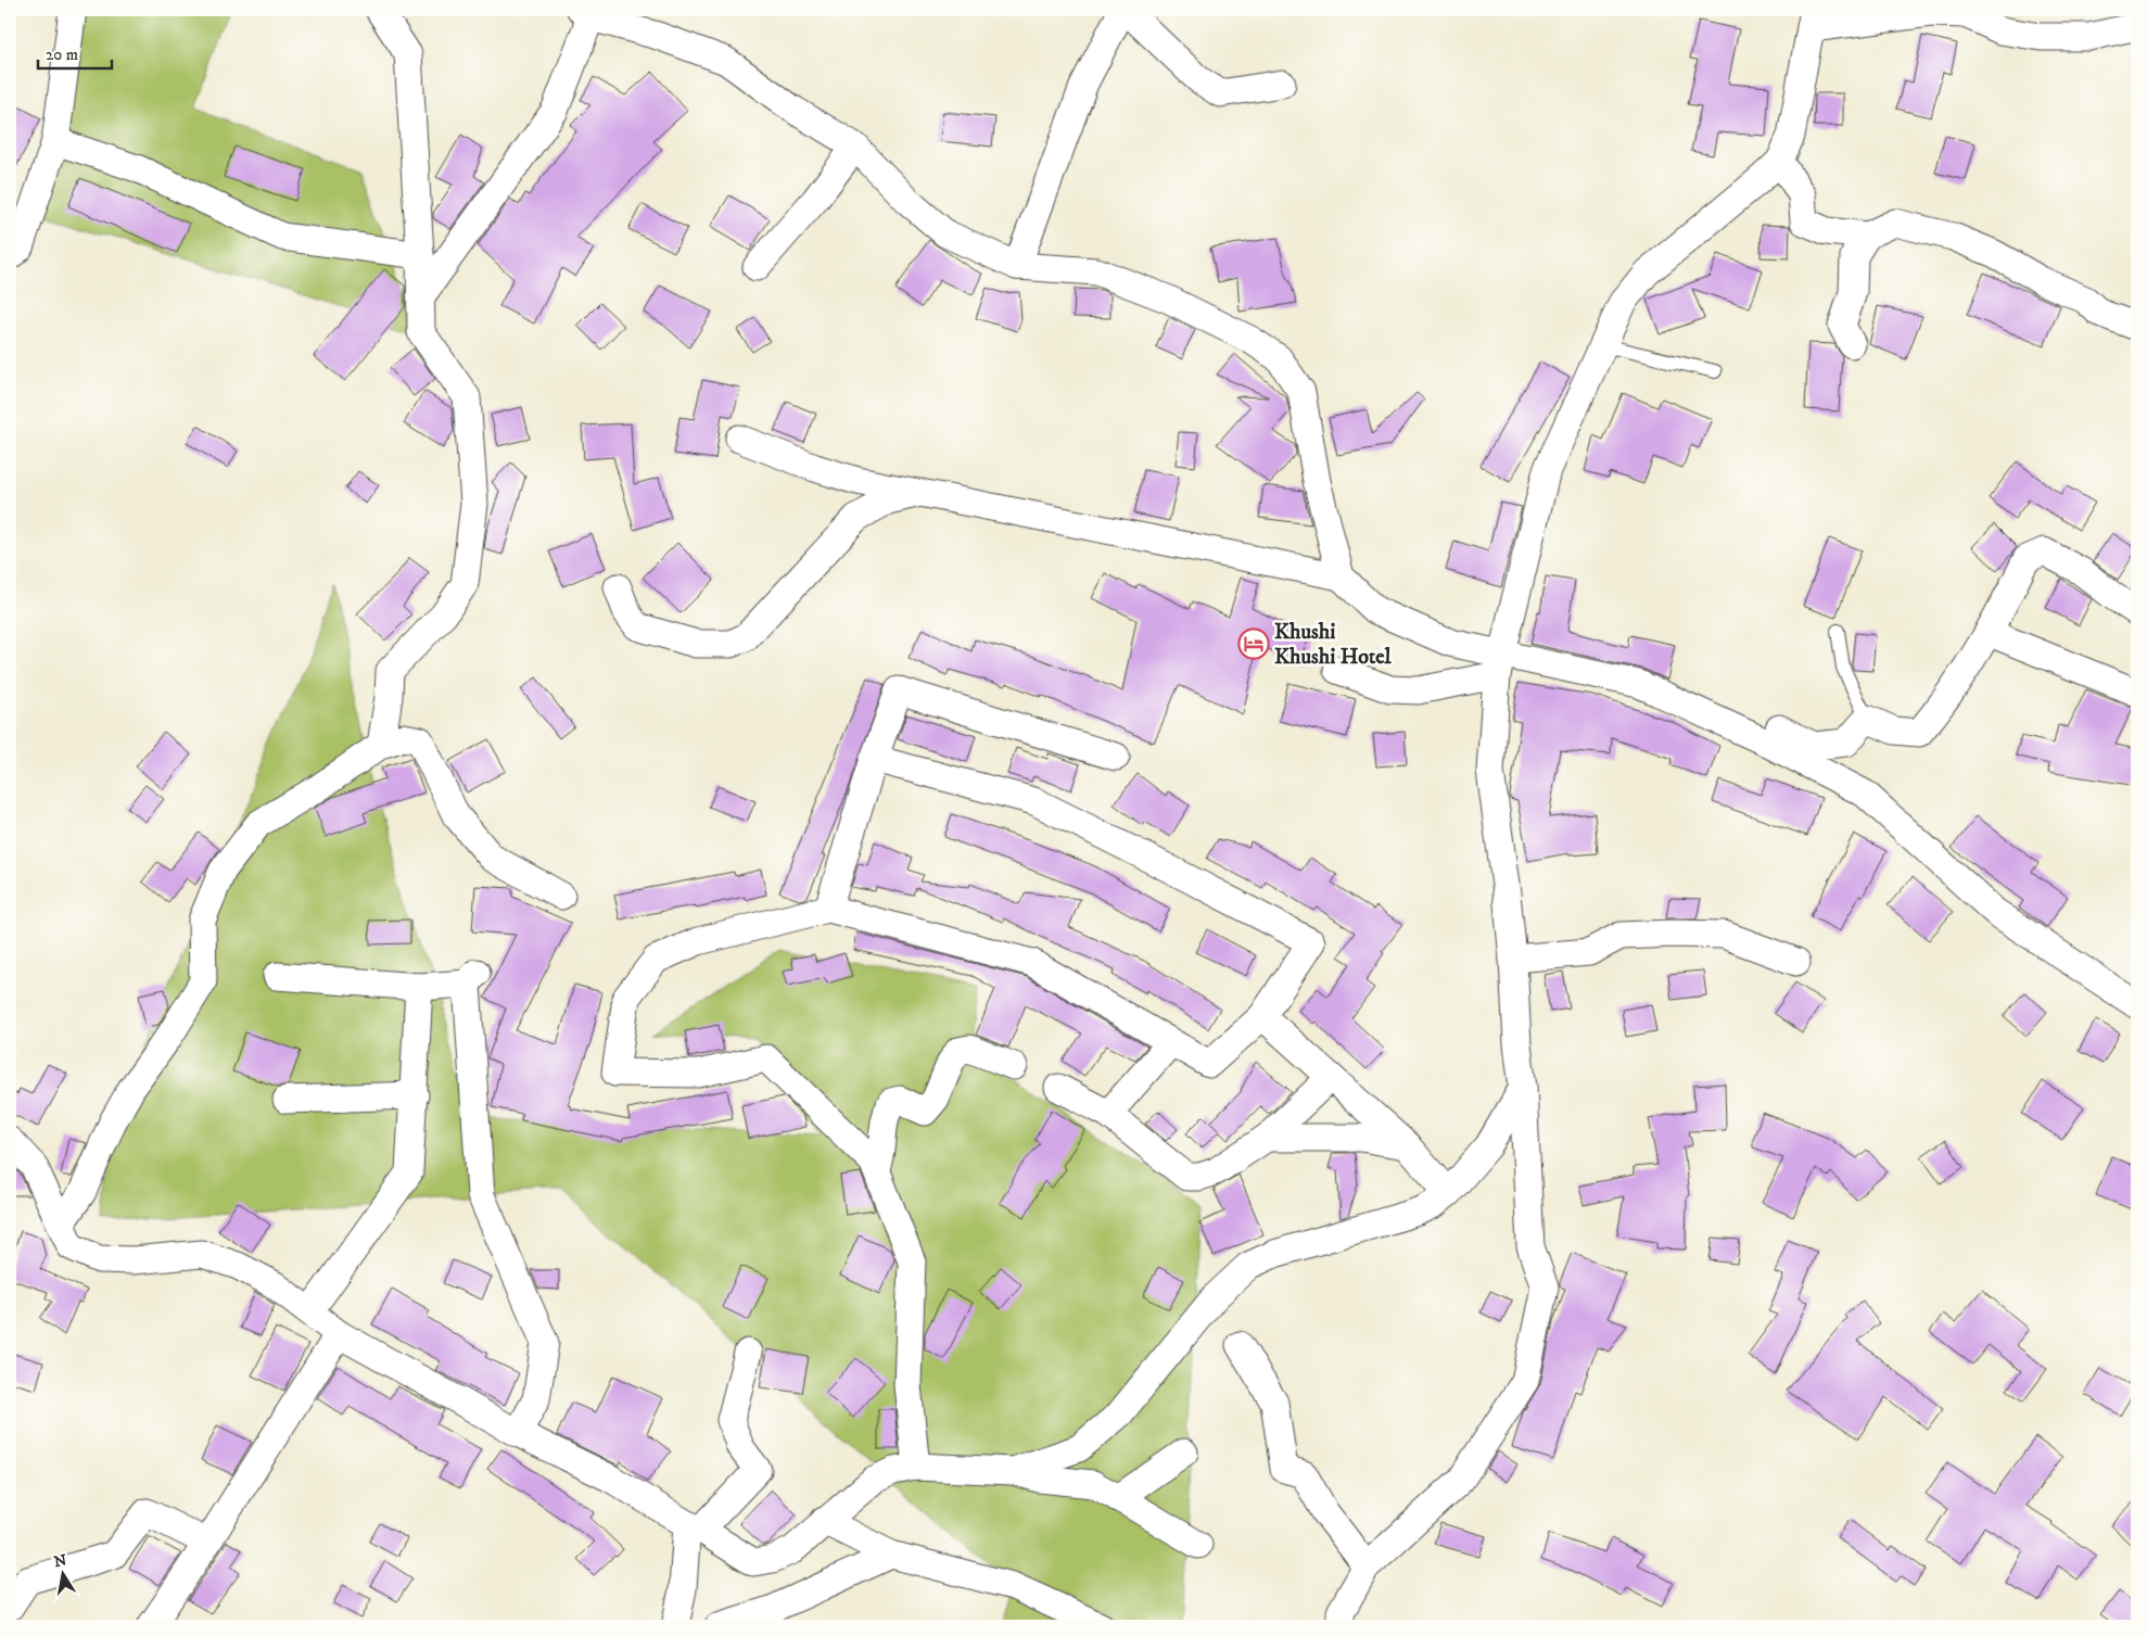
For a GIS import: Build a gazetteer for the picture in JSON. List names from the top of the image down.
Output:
{
  "places": {
    "hotel": ["Khushi Khushi Hotel"]
  },
  "scale_bar": "20 m",
  "north": "top"
}
